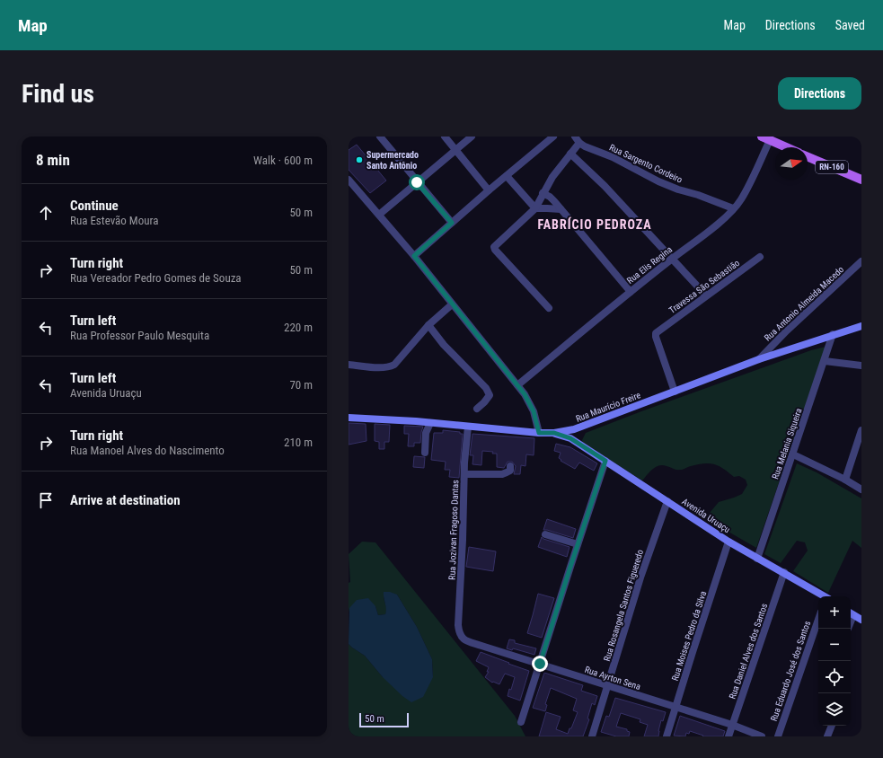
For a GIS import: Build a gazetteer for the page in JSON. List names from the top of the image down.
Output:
{
  "streets": {
    "main road": ["RN-160"],
    "street": [
      "Rua Sargento Cordeiro",
      "Rua Elis Regina",
      "Travessa São Sebastião",
      "Rua Antonio Almeida Macedo",
      "Rua Maurício Freire",
      "Rua Melania Siqueira",
      "Avenida Uruaçu",
      "Rua Jozivan Fragoso Dantas",
      "Rua Rosangela Santos Figueredo",
      "Rua Moises Pedro da Silva",
      "Rua Daniel Alves dos Santos",
      "Rua Eduardo José dos Santos",
      "Rua Ayrton Sena"
    ]
  },
  "crossings": [
    ["Rua Sargento Cordeiro", "Rua Elis Regina"],
    ["Travessa São Sebastião", "Rua Maurício Freire"],
    ["Rua Antonio Almeida Macedo", "Rua Maurício Freire"],
    ["Rua Maurício Freire", "Rua Melania Siqueira"],
    ["Rua Maurício Freire", "Avenida Uruaçu"],
    ["Rua Maurício Freire", "Rua Jozivan Fragoso Dantas"],
    ["Rua Melania Siqueira", "Avenida Uruaçu"],
    ["Avenida Uruaçu", "Rua Rosangela Santos Figueredo"],
    ["Avenida Uruaçu", "Rua Moises Pedro da Silva"],
    ["Avenida Uruaçu", "Rua Daniel Alves dos Santos"],
    ["Rua Jozivan Fragoso Dantas", "Rua Ayrton Sena"],
    ["Rua Rosangela Santos Figueredo", "Rua Ayrton Sena"],
    ["Rua Moises Pedro da Silva", "Rua Ayrton Sena"],
    ["Rua Daniel Alves dos Santos", "Rua Ayrton Sena"]
  ],
  "districts": ["FABRÍCIO PEDROZA"],
  "places": ["Supermercado Santo Antônio"],
  "scale_bar": "50 m",
  "north": "right",
  "page": {
    "header": "Map",
    "nav": ["Map", "Directions", "Saved"],
    "buttons": "Directions",
    "title": "Find us",
    "heading": ["8 min", "Walk · 600 m"],
    "list": [
      ["Continue", "Rua Estevão Moura", "50 m"],
      ["Turn right", "Rua Vereador Pedro Gomes de Souza", "50 m"],
      ["Turn left", "Rua Professor Paulo Mesquita", "220 m"],
      ["Turn left", "Avenida Uruaçu", "70 m"],
      ["Turn right", "Rua Manoel Alves do Nascimento", "210 m"],
      "Arrive at destination"
    ],
    "map_buttons": ["+", "−"],
    "scale": "50 m"
  }
}
